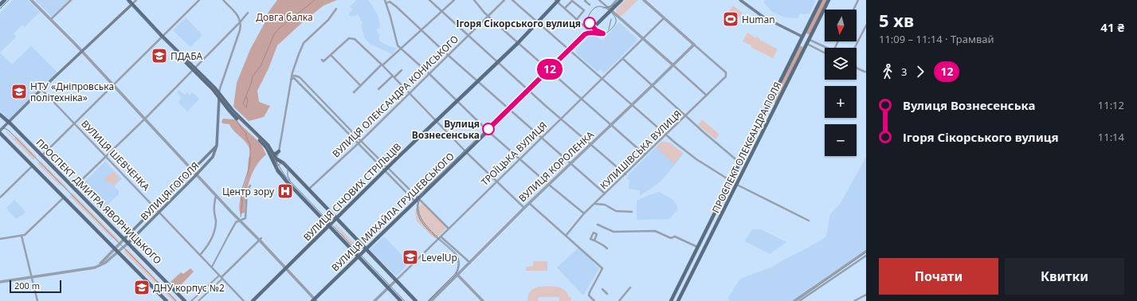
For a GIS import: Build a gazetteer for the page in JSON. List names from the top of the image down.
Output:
{
  "streets": {
    "main road": [
      "ПРОСПЕКТ ОЛЕКСАНДРА ПОЛЯ",
      "ВУЛИЦЯ ГОГОЛЯ",
      "ВУЛИЦЯ СІЧОВИХ СТРІЛЬЦІВ",
      "ПРОСПЕКТ ДМИТРА ЯВОРНИЦЬКОГО",
      "ВУЛИЦЯ МИХАЙЛА ГРУШЕВСЬКОГО"
    ],
    "street": [
      "ВУЛИЦЯ ОЛЕКСАНДРА КОНИСЬКОГО",
      "КУЛИШІВСЬКА ВУЛИЦЯ",
      "ТРОЇЦЬКА ВУЛИЦЯ",
      "ВУЛИЦЯ ШЕВЧЕНКА",
      "ВУЛИЦЯ КОРОЛЕНКА"
    ]
  },
  "crossings": [
    ["КУЛИШІВСЬКА ВУЛИЦЯ", "ВУЛИЦЯ КОРОЛЕНКА"],
    ["ВУЛИЦЯ ШЕВЧЕНКА", "ВУЛИЦЯ ГОГОЛЯ"],
    ["ВУЛИЦЯ ГОГОЛЯ", "ПРОСПЕКТ ДМИТРА ЯВОРНИЦЬКОГО"]
  ],
  "parks": ["Довга балка"],
  "places": {
    "sports": ["Human"],
    "other": ["Ігоря Сікорського вулиця", "Вулиця Вознесенська"],
    "school or university": [
      "ПДАБА",
      "НТУ «Дніпровська політехніка»",
      "LevelUp",
      "ДНУ корпус №2"
    ],
    "hospital": ["Центр зору"]
  },
  "lines": ["tram line 12"],
  "scale_bar": "200 m",
  "north": "bottom",
  "page": {
    "on_map": "12",
    "heading": ["5 хв", "11:09 – 11:14 · Трамвай", "41 ₴"],
    "map_buttons": ["+", "−"],
    "legs": ["3", "12"],
    "list": [
      {
        "name": "Вулиця Вознесенська",
        "value": "11:12"
      },
      {
        "name": "Ігоря Сікорського вулиця",
        "value": "11:14"
      }
    ],
    "buttons": ["Почати", "Квитки"],
    "scale": "200 m"
  }
}
